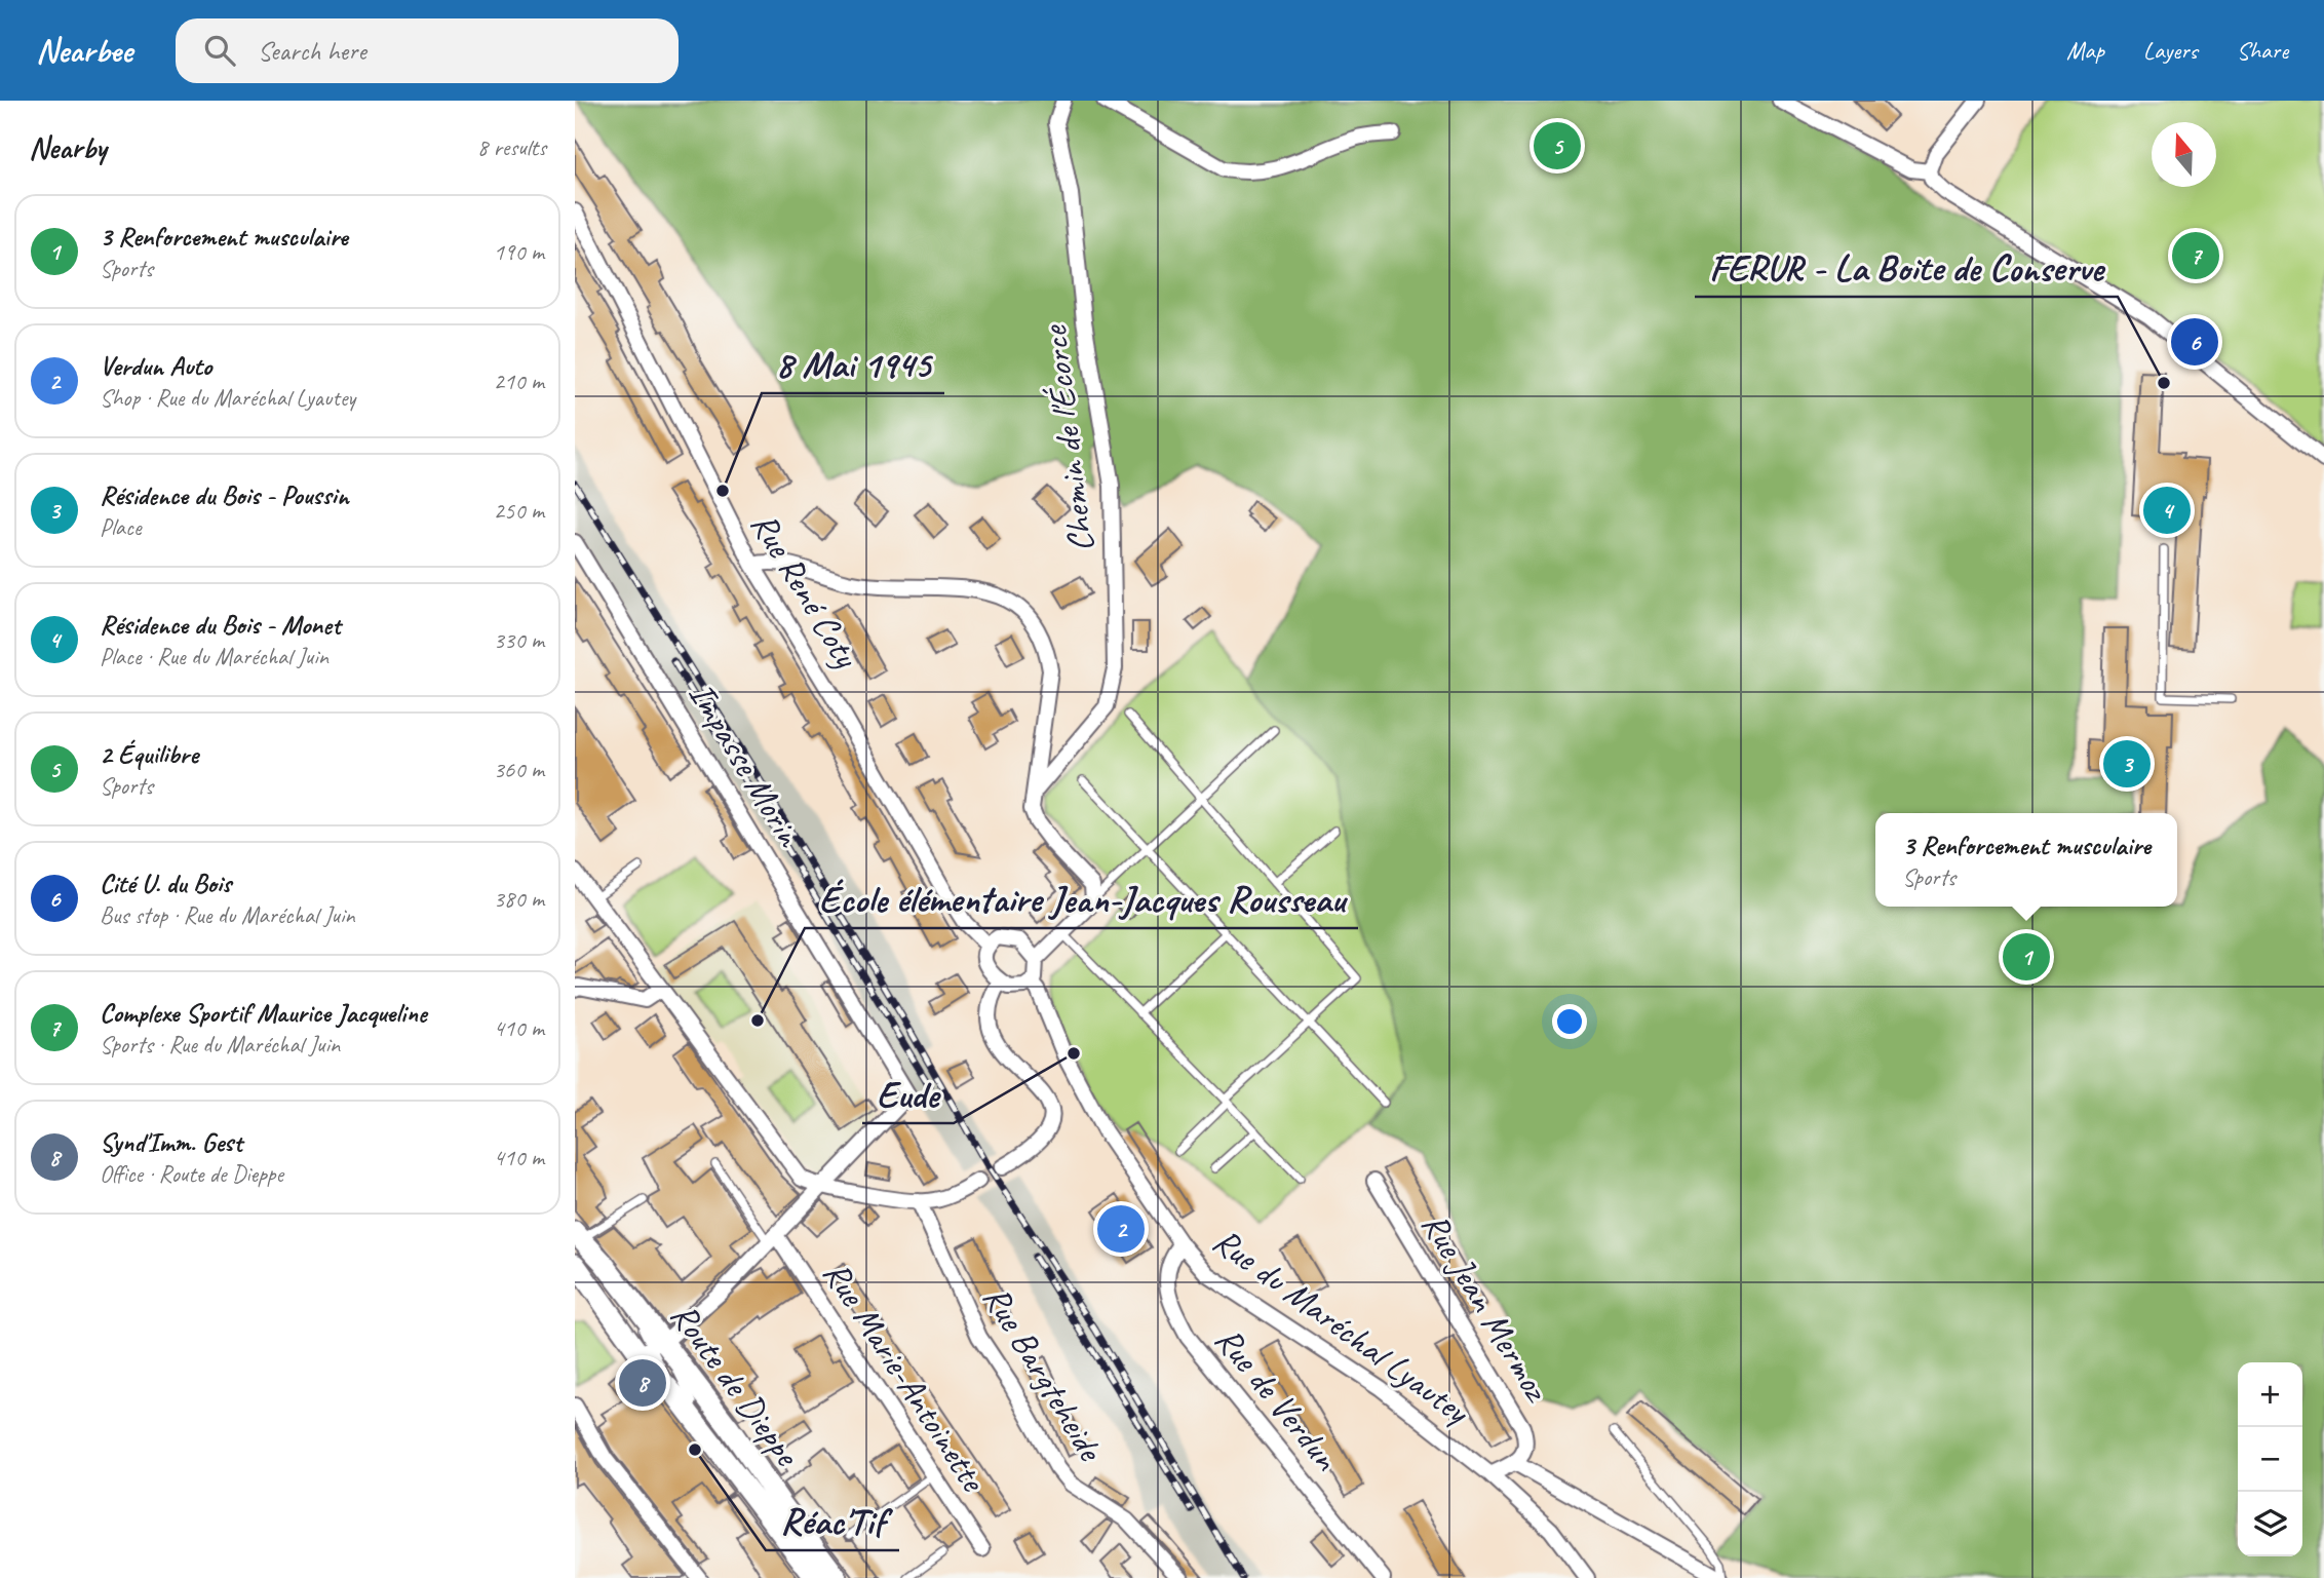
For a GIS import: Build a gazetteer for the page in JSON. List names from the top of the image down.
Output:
{
  "streets": {
    "main road": ["Route de Dieppe"],
    "street": [
      "Chemin de l'Écorce",
      "Rue René Coty",
      "Impasse Morin",
      "Rue Jean Mermoz",
      "Rue du Maréchal Lyautey",
      "Rue Bargteheide",
      "Rue Marie-Antoinette",
      "Rue de Verdun"
    ]
  },
  "crossings": [
    ["Rue René Coty", "Rue du Maréchal Lyautey"],
    ["Rue du Maréchal Lyautey", "Rue de Verdun"]
  ],
  "places": [
    "FERUR - La Boite de Conserve",
    "8 Mai 1945",
    "École élémentaire Jean-Jacques Rousseau",
    "Eude",
    "Réac'Tif"
  ],
  "north": "top",
  "page": {
    "header": "Nearbee",
    "search": "Search here",
    "nav": ["Map", "Layers", "Share"],
    "heading": ["Nearby", "8 results"],
    "pins": [
      "5",
      "7",
      "6",
      "4",
      "3",
      "1",
      "2",
      "8"
    ],
    "list": [
      {
        "mark": "1",
        "name": "3 Renforcement musculaire",
        "note": "Sports",
        "value": "190 m"
      },
      {
        "mark": "2",
        "name": "Verdun Auto",
        "note": "Shop · Rue du Maréchal Lyautey",
        "value": "210 m"
      },
      {
        "mark": "3",
        "name": "Résidence du Bois - Poussin",
        "note": "Place",
        "value": "250 m"
      },
      {
        "mark": "4",
        "name": "Résidence du Bois - Monet",
        "note": "Place · Rue du Maréchal Juin",
        "value": "330 m"
      },
      {
        "mark": "5",
        "name": "2 Équilibre",
        "note": "Sports",
        "value": "360 m"
      },
      {
        "mark": "6",
        "name": "Cité U. du Bois",
        "note": "Bus stop · Rue du Maréchal Juin",
        "value": "380 m"
      },
      {
        "mark": "7",
        "name": "Complexe Sportif Maurice Jacqueline",
        "note": "Sports · Rue du Maréchal Juin",
        "value": "410 m"
      },
      {
        "mark": "8",
        "name": "Synd'Imm. Gest",
        "note": "Office · Route de Dieppe",
        "value": "410 m"
      }
    ],
    "popup": ["3 Renforcement musculaire", "Sports"],
    "map_buttons": ["+", "−"]
  }
}
